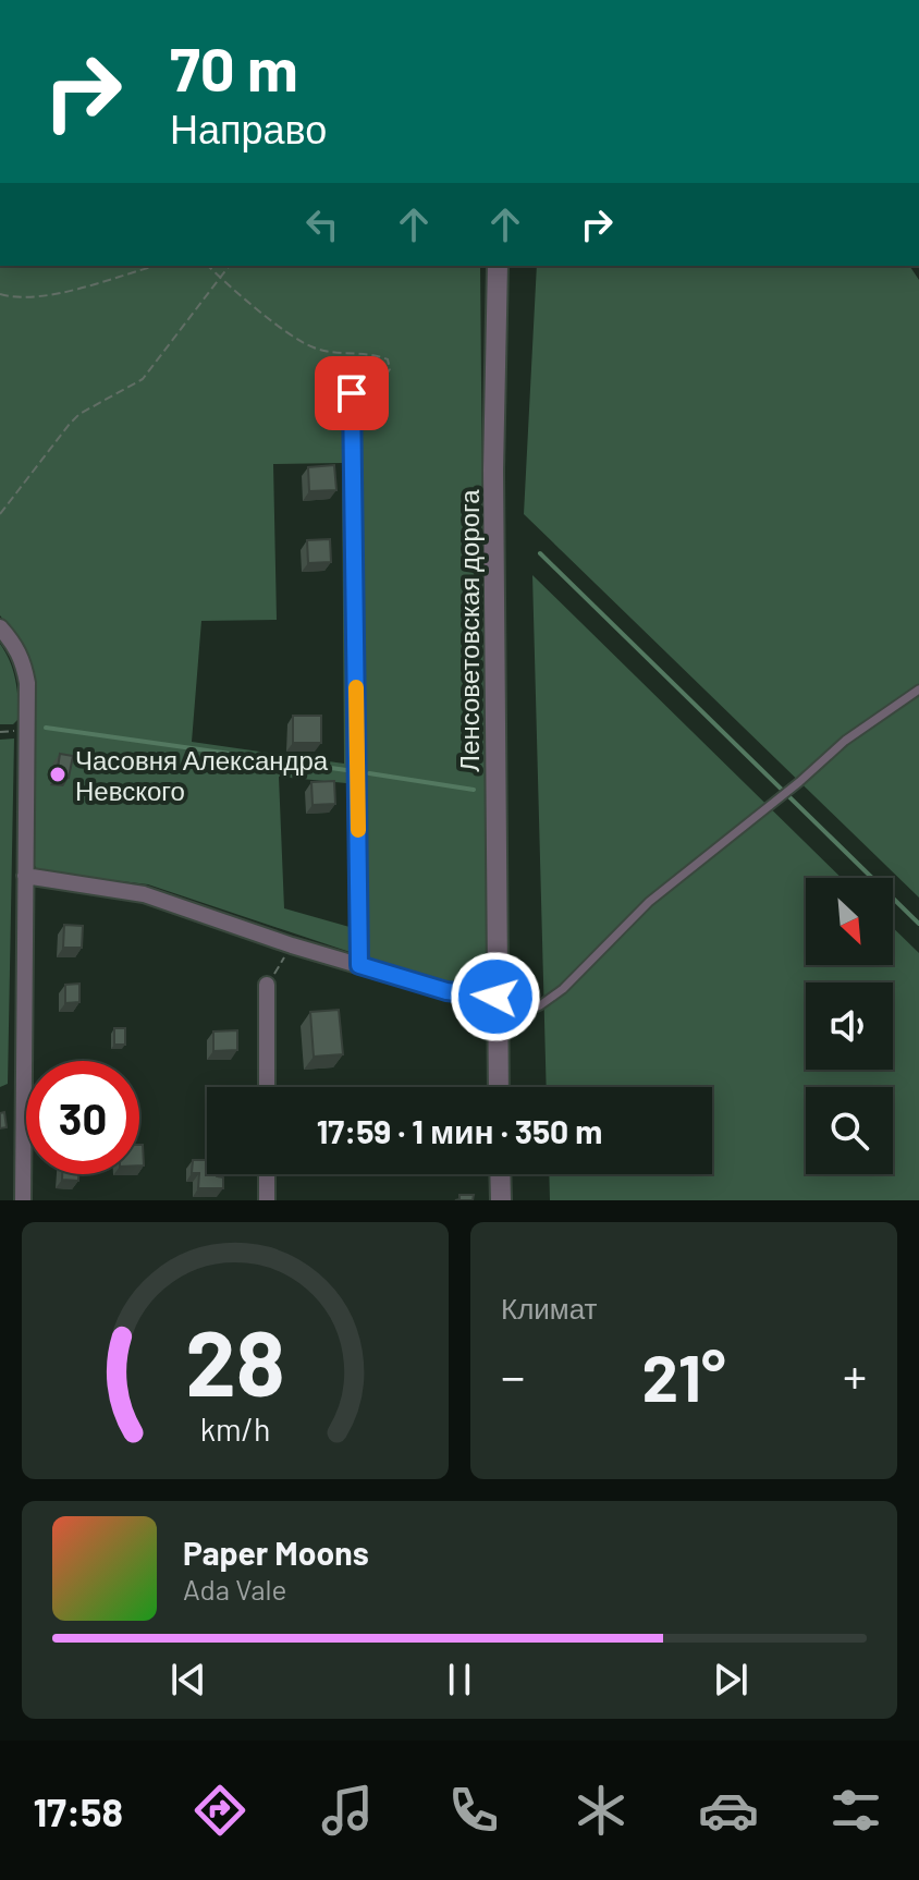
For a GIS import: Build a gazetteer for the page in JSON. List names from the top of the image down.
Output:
{
  "streets": {
    "street": ["Ленсоветовская дорога"]
  },
  "places": ["Часовня Александра Невского"],
  "north": "bottom right",
  "page": {
    "turn": ["70 m", "Направо"],
    "limit": "30",
    "trip": "17:59 · 1 мин · 350 m",
    "tile": "Климат",
    "heat": ["−", "21°", "+"],
    "song": ["Paper Moons", "Ada Vale"],
    "tabs": "17:58",
    "gauge": ["28", "km/h"]
  }
}
